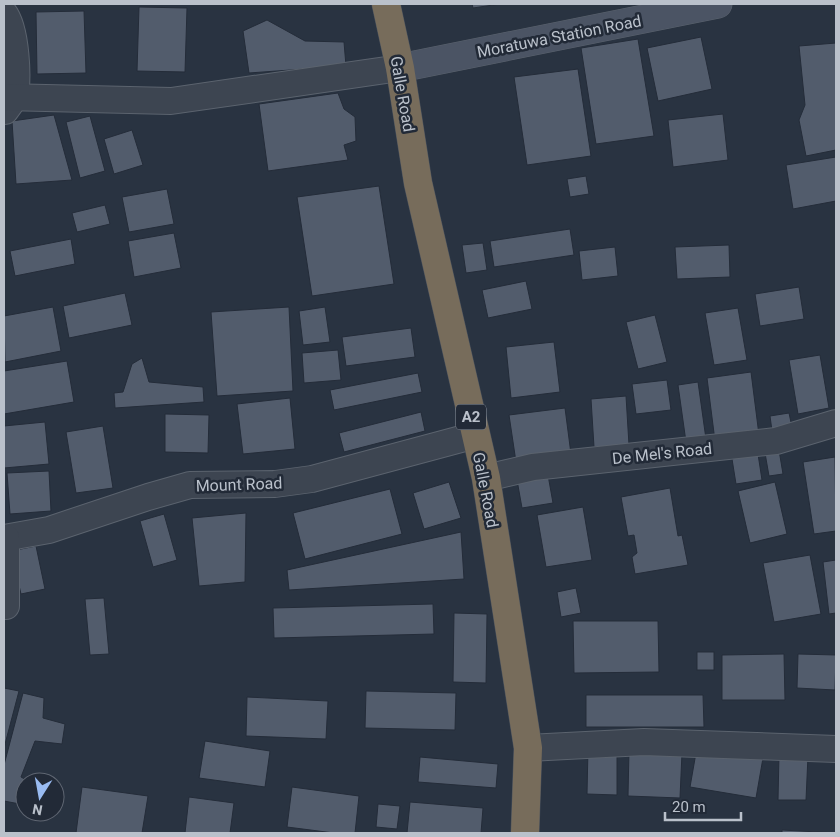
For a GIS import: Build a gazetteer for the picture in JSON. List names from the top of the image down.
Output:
{
  "streets": {
    "highway": ["Galle Road", "A2"],
    "street": ["Moratuwa Station Road", "De Mel's Road", "Mount Road"]
  },
  "crossings": [
    ["Moratuwa Station Road", "Galle Road"],
    ["Galle Road", "De Mel's Road"],
    ["Galle Road", "Mount Road"]
  ],
  "scale_bar": "20 m",
  "north": "bottom"
}
